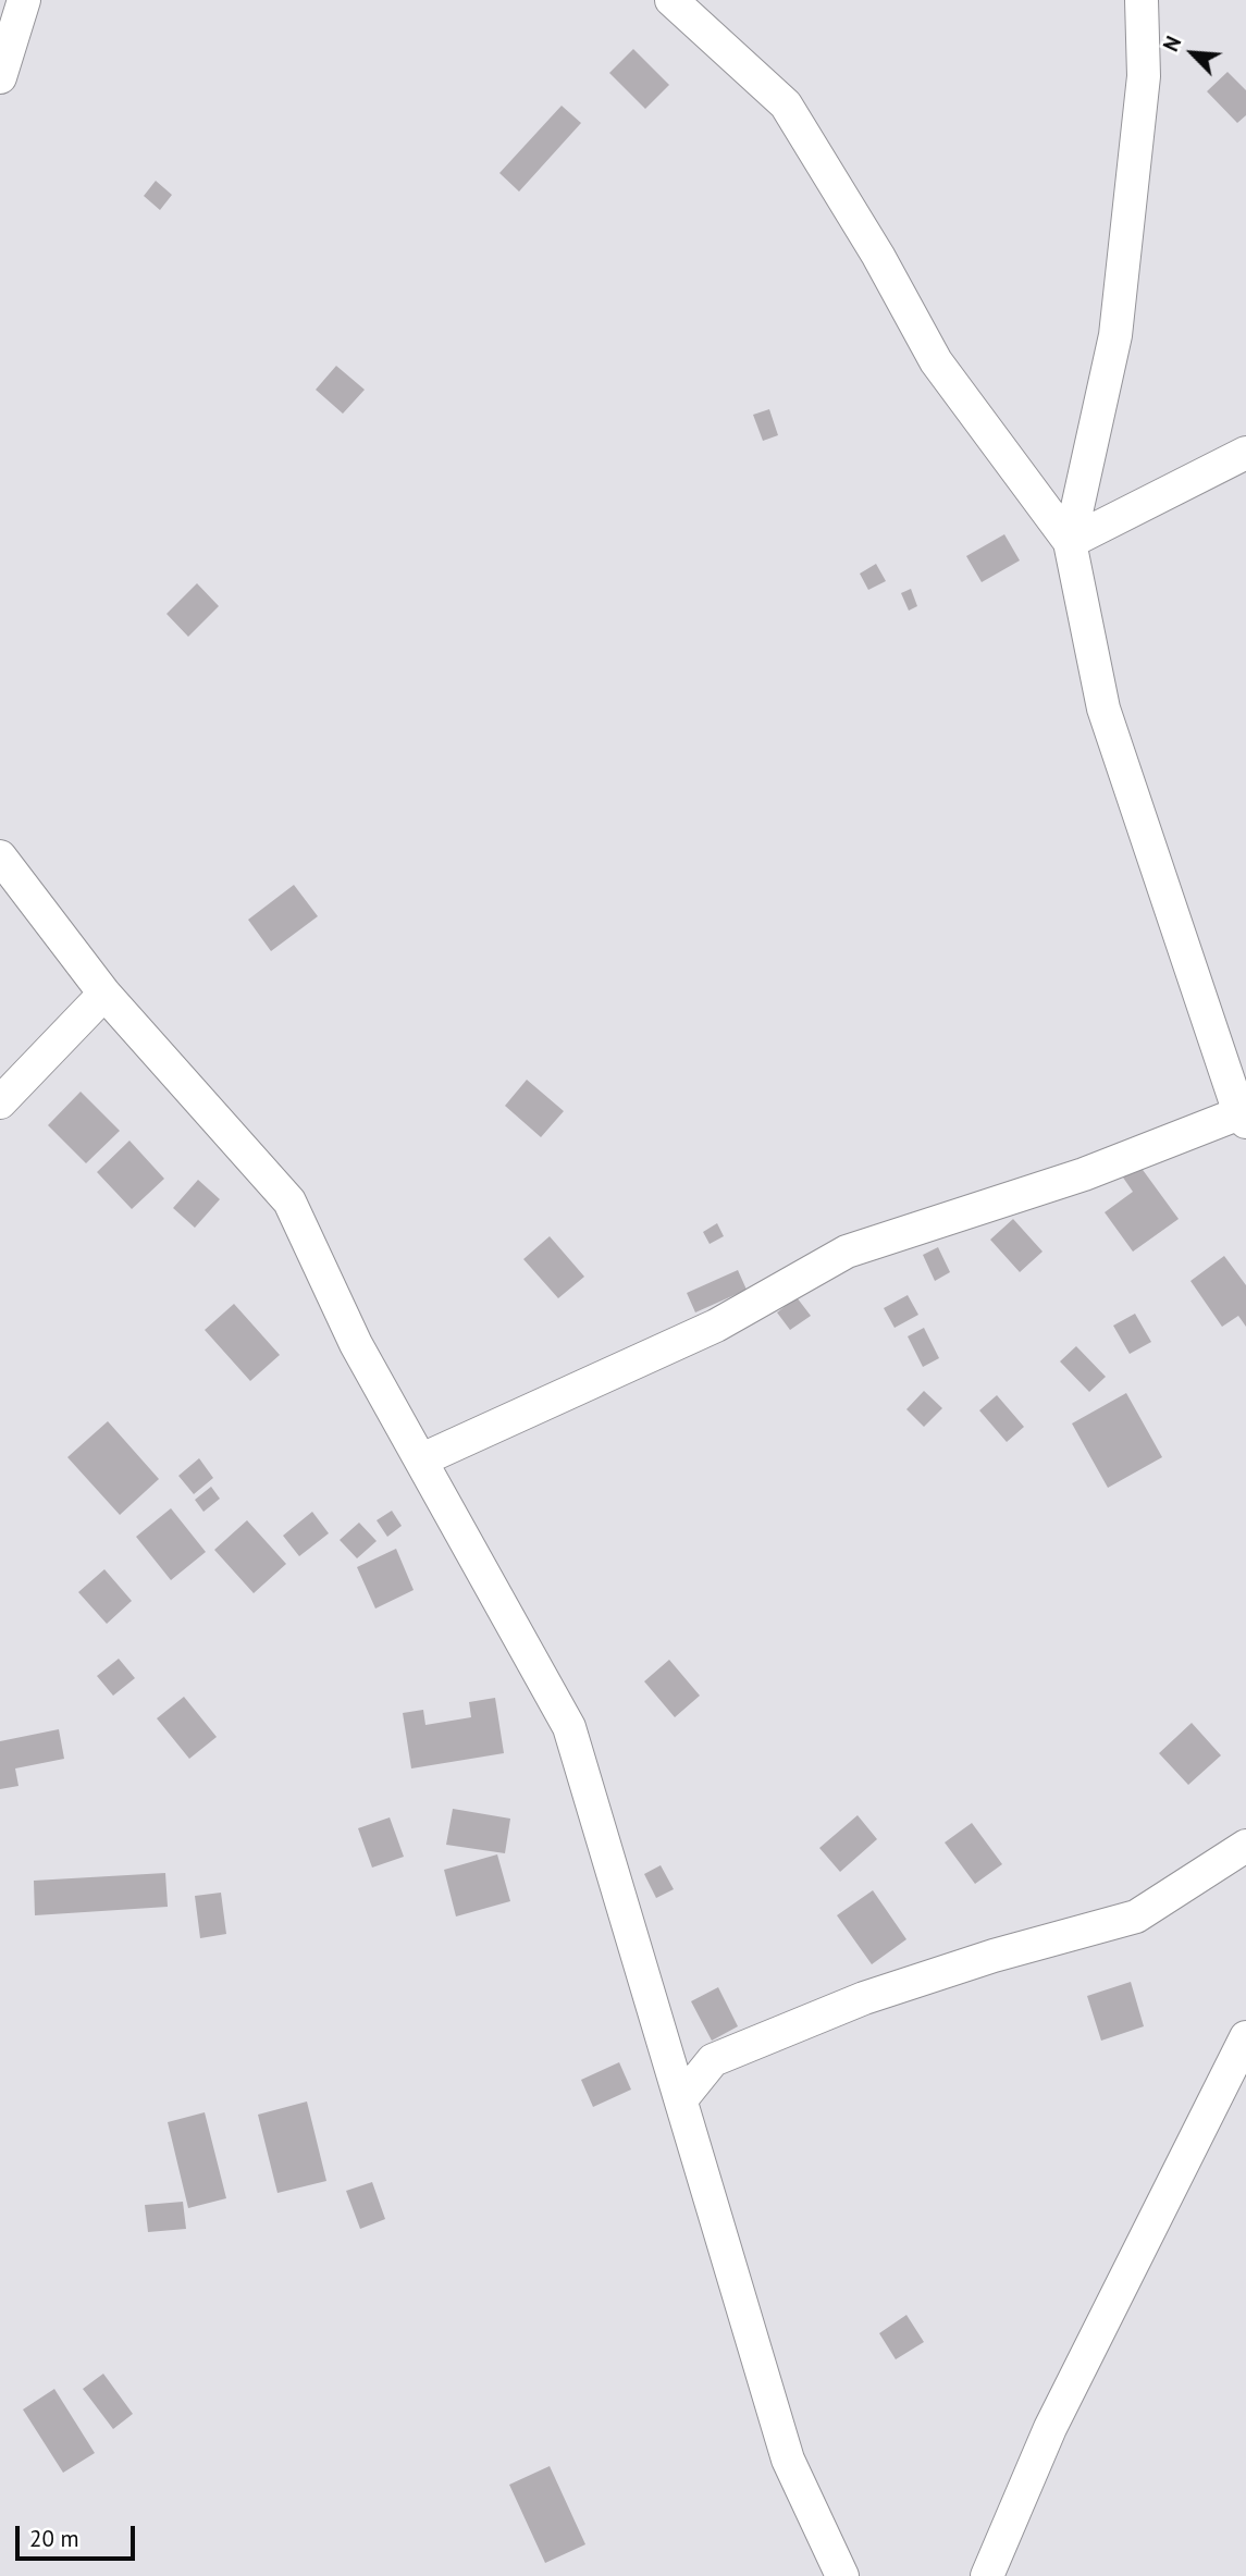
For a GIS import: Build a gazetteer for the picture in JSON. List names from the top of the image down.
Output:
{
  "scale_bar": "20 m",
  "north": "top left"
}
